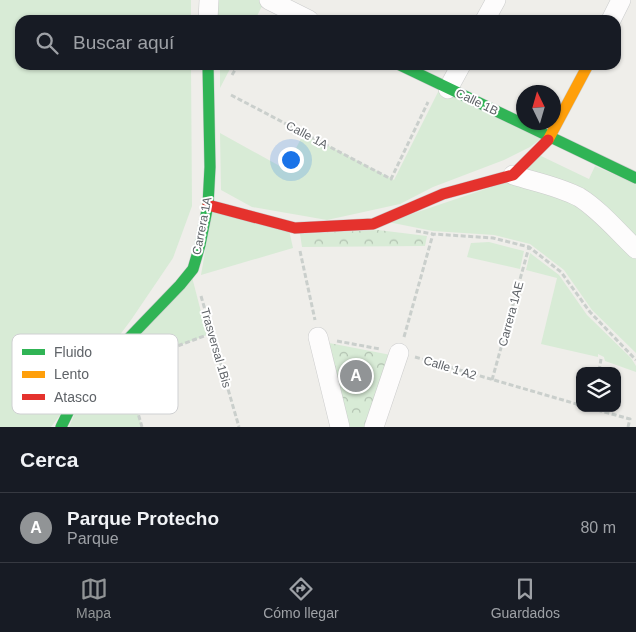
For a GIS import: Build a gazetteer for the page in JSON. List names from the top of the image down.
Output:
{
  "streets": {
    "street": ["Calle 1B", "Carrera 1A"],
    "path": [
      "Calle 1A",
      "Carrera 1AE",
      "Trasversal 1Bis",
      "Calle 1 A2"
    ]
  },
  "crossings": [
    ["Calle 1B", "Calle 1A"],
    ["Carrera 1A", "Trasversal 1Bis"],
    ["Carrera 1AE", "Calle 1 A2"]
  ],
  "legend": ["Fluido", "Lento", "Atasco"],
  "north": "top",
  "page": {
    "search": "Buscar aquí",
    "pins": "A",
    "heading": "Cerca",
    "list": [
      {
        "mark": "A",
        "name": "Parque Protecho",
        "note": "Parque",
        "value": "80 m"
      }
    ],
    "nav": ["Mapa", "Cómo llegar", "Guardados"]
  }
}
